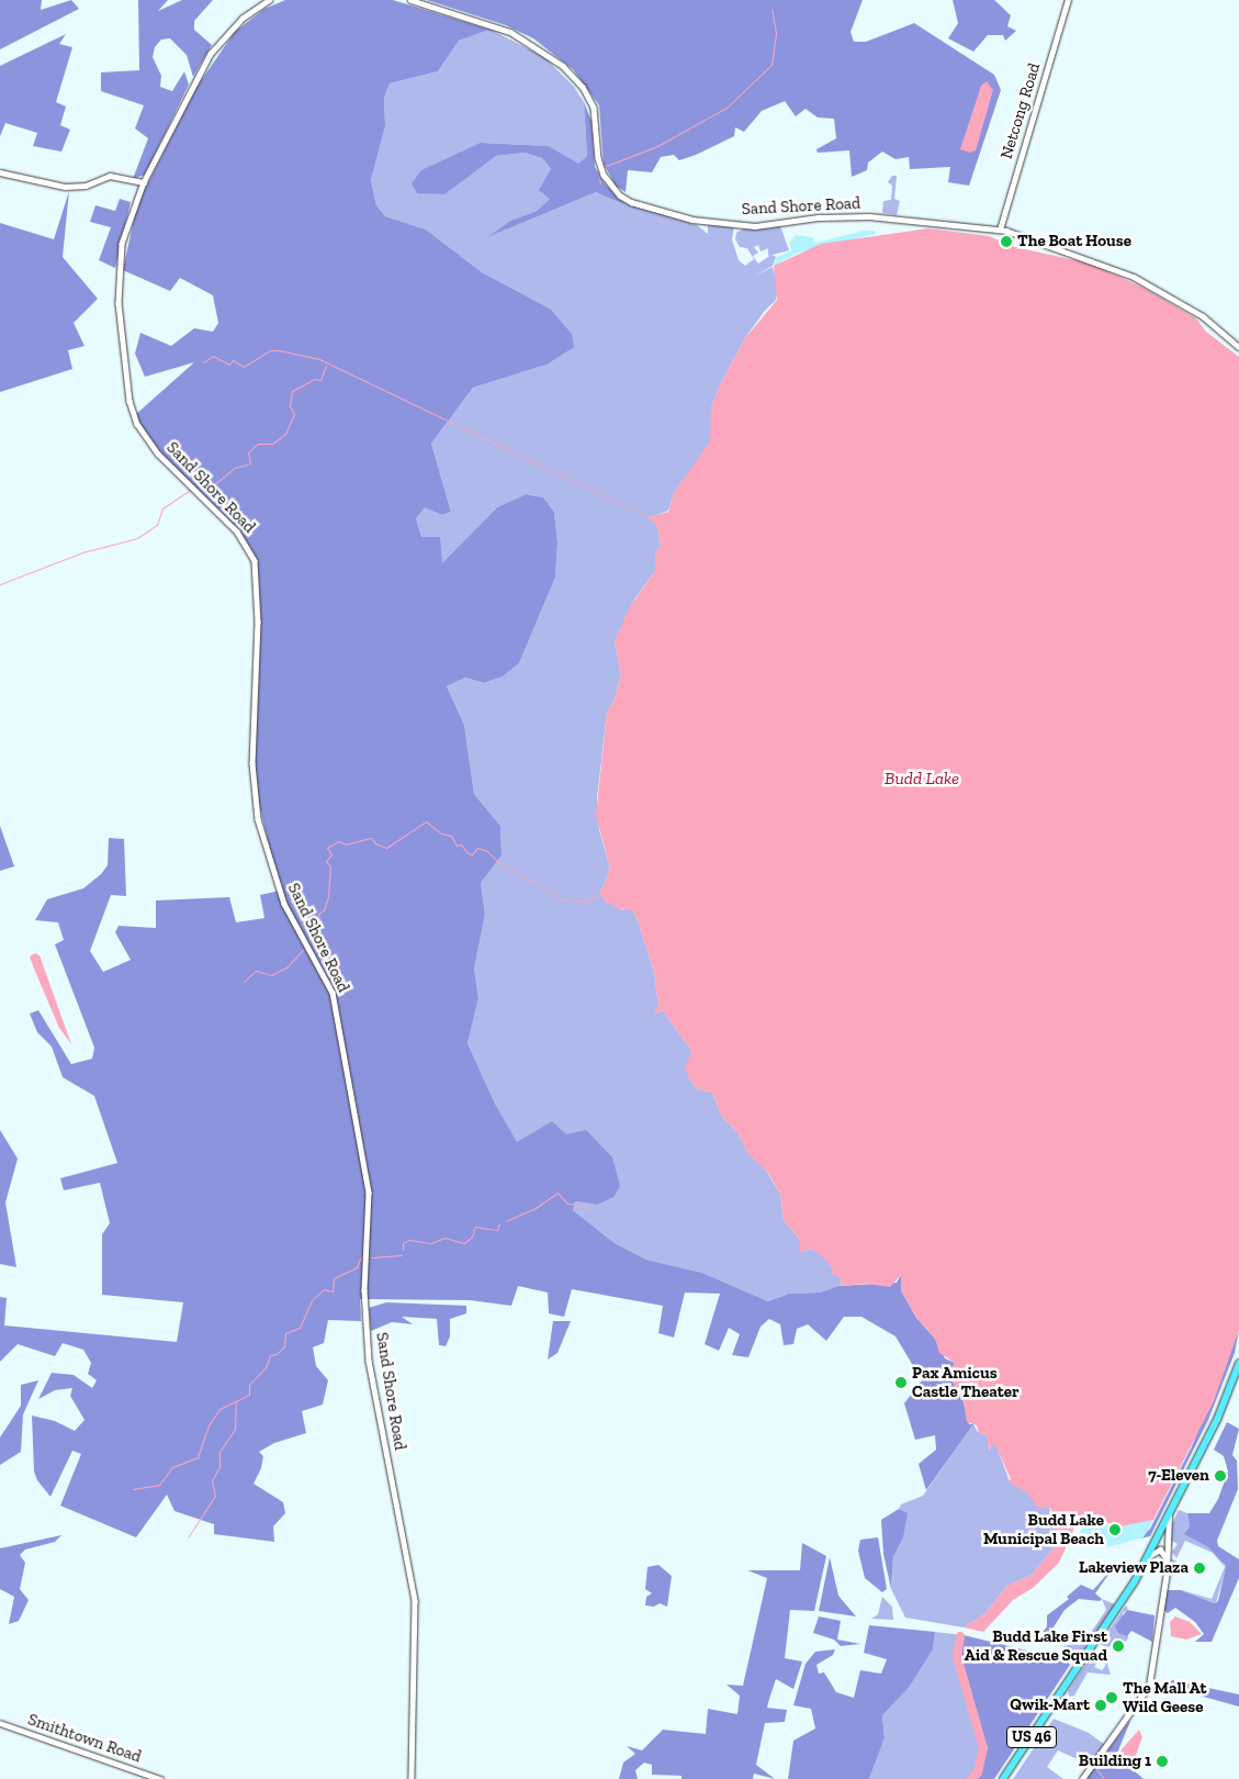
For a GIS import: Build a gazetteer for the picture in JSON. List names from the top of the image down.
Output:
{
  "streets": {
    "main road": ["US 46"],
    "street": ["Netcong Road", "Sand Shore Road", "Smithtown Road"]
  },
  "crossings": [
    ["Netcong Road", "Sand Shore Road"]
  ],
  "water": ["Budd Lake"],
  "places": [
    "The Boat House",
    "Pax Amicus Castle Theater",
    "7-Eleven",
    "Budd Lake Municipal Beach",
    "Lakeview Plaza",
    "Budd Lake First Aid & Rescue Squad",
    "The Mall At Wild Geese",
    "Qwik-Mart",
    "Building 1"
  ]
}
